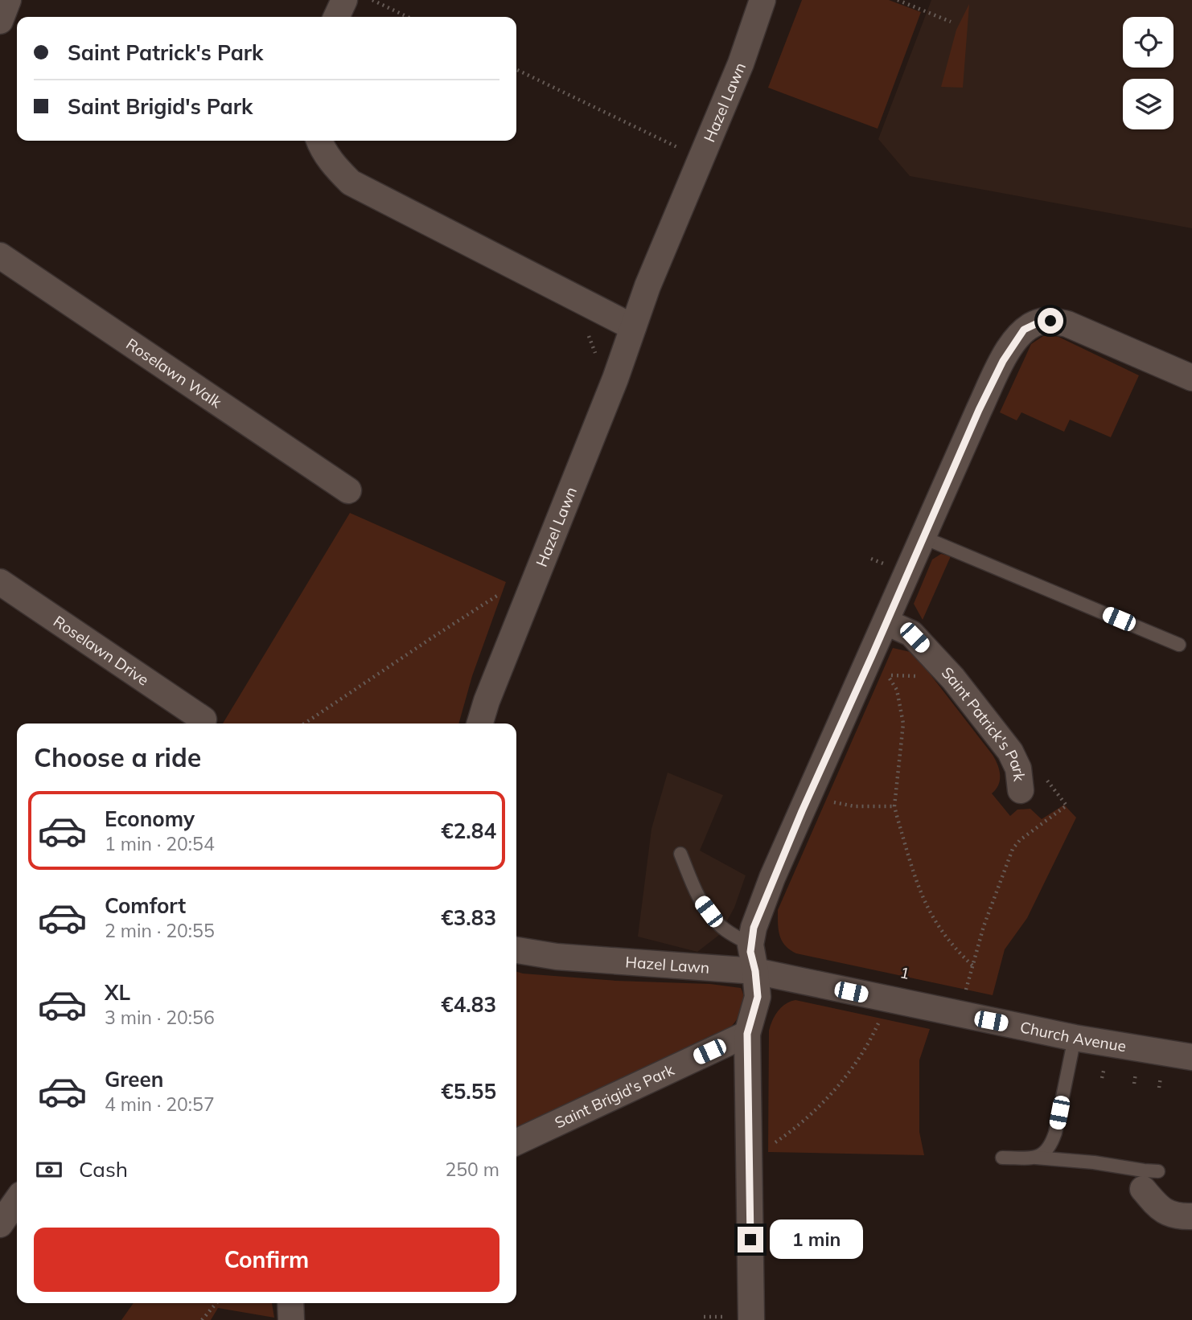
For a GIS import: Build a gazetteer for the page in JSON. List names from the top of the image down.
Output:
{
  "streets": {
    "street": [
      "Hazel Lawn",
      "Roselawn Walk",
      "Roselawn Drive",
      "Saint Patrick's Park",
      "Church Avenue",
      "Saint Brigid's Park"
    ]
  },
  "crossings": [
    ["Hazel Lawn", "Church Avenue"]
  ],
  "page": {
    "banner": ["Saint Patrick's Park", "Saint Brigid's Park"],
    "heading": "Choose a ride",
    "list": [
      {
        "name": "Economy",
        "note": "1 min · 20:54",
        "value": "€2.84"
      },
      {
        "name": "Comfort",
        "note": "2 min · 20:55",
        "value": "€3.83"
      },
      {
        "name": "XL",
        "note": "3 min · 20:56",
        "value": "€4.83"
      },
      {
        "name": "Green",
        "note": "4 min · 20:57",
        "value": "€5.55"
      }
    ],
    "pay": ["Cash", "250 m"],
    "buttons": "Confirm",
    "bubble": "1 min"
  }
}
